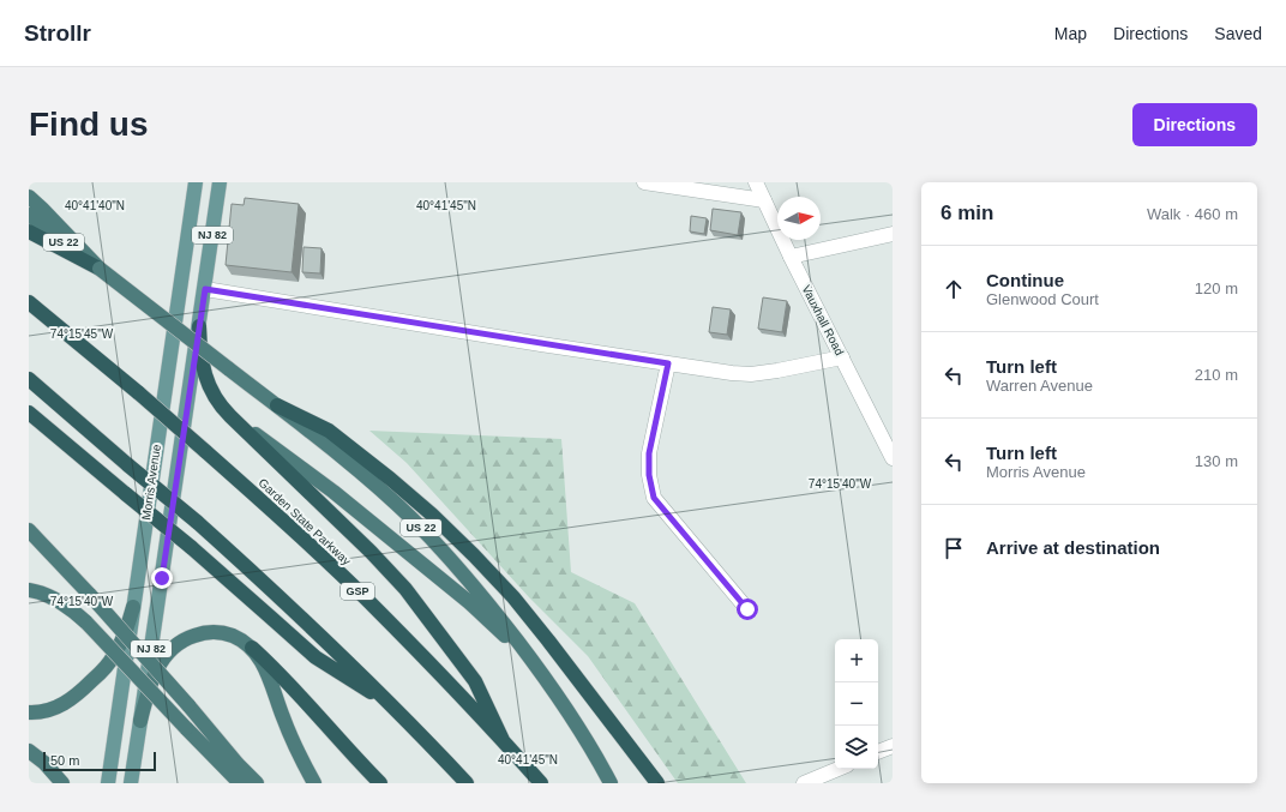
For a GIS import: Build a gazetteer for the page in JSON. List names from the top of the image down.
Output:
{
  "streets": {
    "highway": ["US 22", "Garden State Parkway", "GSP"],
    "main road": ["NJ 82", "Morris Avenue"],
    "street": ["Vauxhall Road"]
  },
  "scale_bar": "50 m",
  "north": "right",
  "page": {
    "header": "Strollr",
    "nav": ["Map", "Directions", "Saved"],
    "buttons": "Directions",
    "title": "Find us",
    "heading": ["6 min", "Walk · 460 m"],
    "list": [
      ["Continue", "Glenwood Court", "120 m"],
      ["Turn left", "Warren Avenue", "210 m"],
      ["Turn left", "Morris Avenue", "130 m"],
      "Arrive at destination"
    ],
    "map_buttons": ["+", "−"],
    "scale": "50 m"
  },
  "coordinates": [
    "40°41'40\"N",
    "40°41'45\"N",
    "74°15'45\"W",
    "74°15'40\"W"
  ]
}
